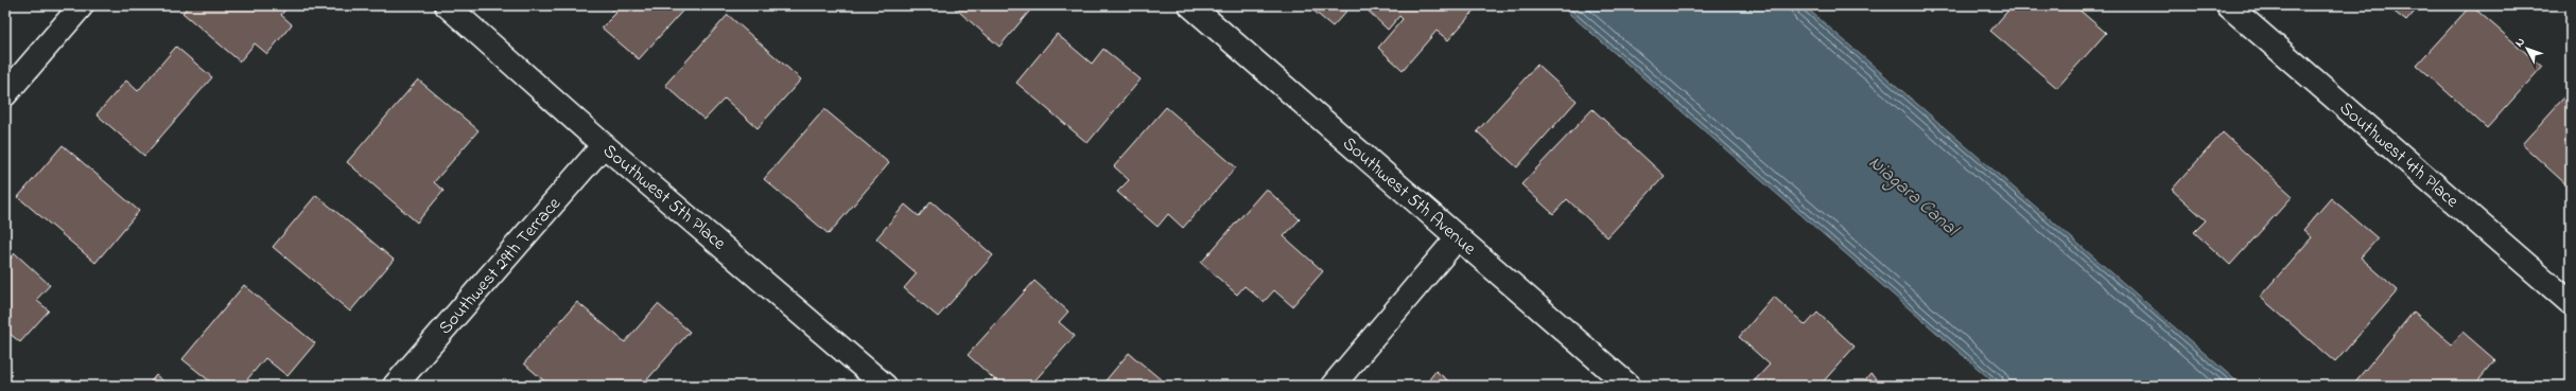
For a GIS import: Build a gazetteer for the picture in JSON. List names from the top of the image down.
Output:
{
  "streets": {
    "street": [
      "Southwest 4th Place",
      "Southwest 5th Avenue",
      "Southwest 5th Place",
      "Southwest 29th Terrace"
    ]
  },
  "crossings": [
    ["Southwest 5th Place", "Southwest 29th Terrace"]
  ],
  "water": ["Niagara Canal"],
  "north": "top left"
}
